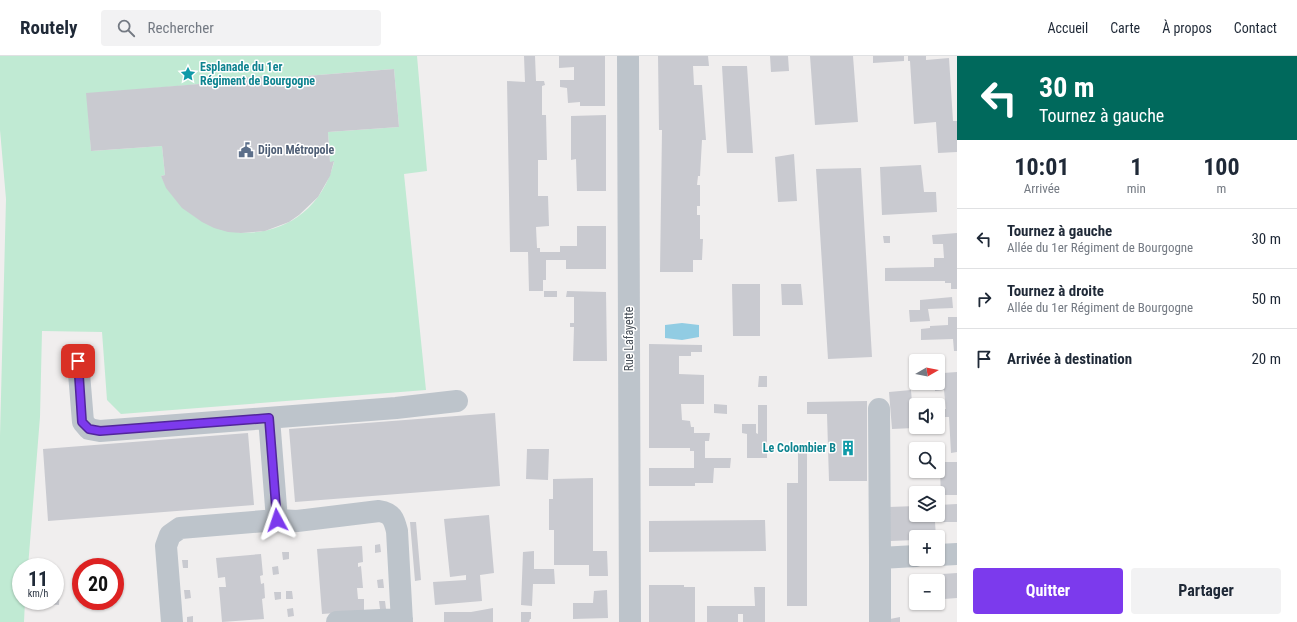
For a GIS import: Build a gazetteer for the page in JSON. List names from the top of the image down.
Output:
{
  "streets": {
    "street": ["Rue Lafayette"]
  },
  "places": {
    "place": ["Esplanade du 1er Régiment de Bourgogne"],
    "public building": ["Dijon Métropole"],
    "building": ["Le Colombier B"]
  },
  "north": "right",
  "page": {
    "header": "Routely",
    "search": "Rechercher",
    "nav": [
      "Accueil",
      "Carte",
      "À propos",
      "Contact"
    ],
    "turn": ["30 m", "Tournez à gauche"],
    "eta": [
      "10:01",
      "Arrivée",
      "1",
      "min",
      "100",
      "m"
    ],
    "list": [
      {
        "name": "Tournez à gauche",
        "note": "Allée du 1er Régiment de Bourgogne",
        "value": "30 m"
      },
      {
        "name": "Tournez à droite",
        "note": "Allée du 1er Régiment de Bourgogne",
        "value": "50 m"
      },
      {
        "name": "Arrivée à destination",
        "value": "20 m"
      }
    ],
    "map_buttons": ["+", "−"],
    "speed": "11 km/h",
    "limit": "20",
    "buttons": ["Quitter", "Partager"]
  }
}
